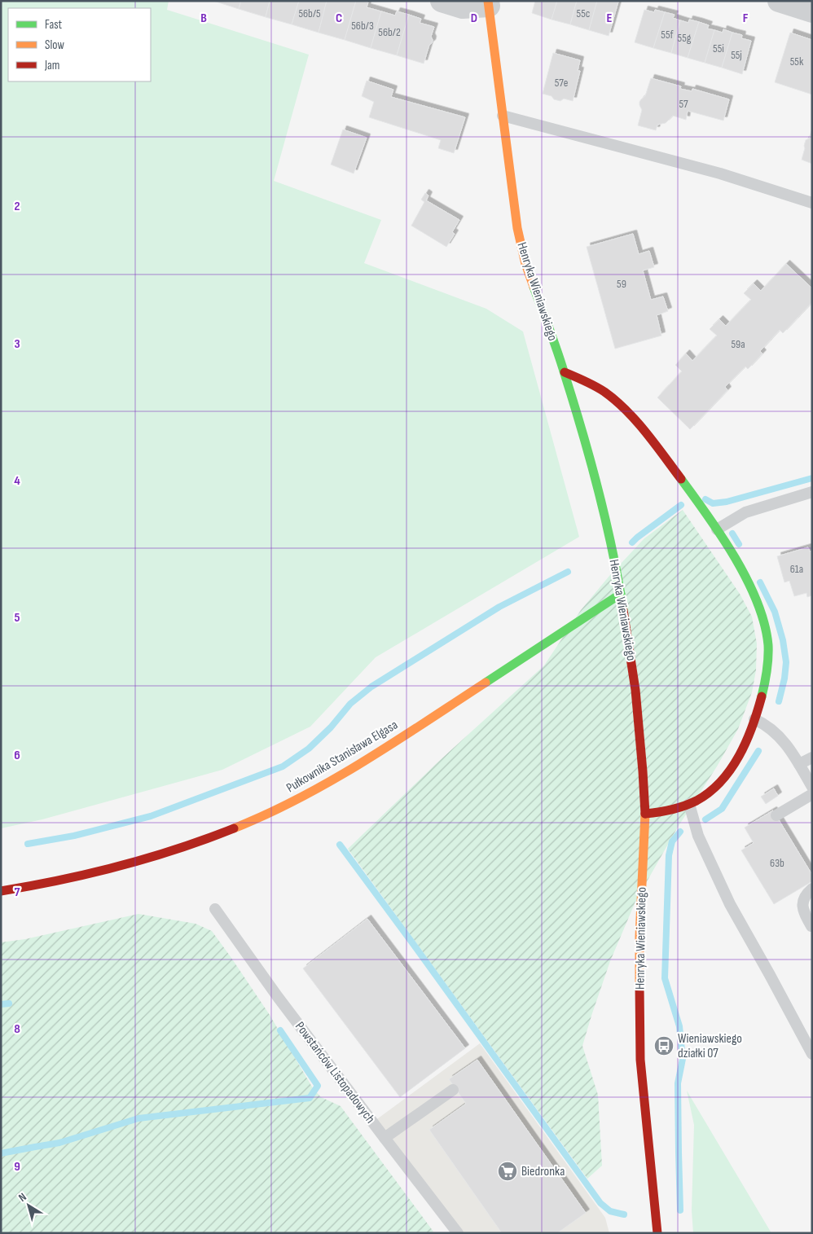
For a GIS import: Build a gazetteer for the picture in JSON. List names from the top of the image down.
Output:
{
  "streets": {
    "street": ["Henryka Wieniawskiego", "Pułkownika Stanisława Elgasa"],
    "lane": ["Powstańców Listopadowych"]
  },
  "crossings": [
    ["Henryka Wieniawskiego", "Pułkownika Stanisława Elgasa"]
  ],
  "places": {
    "bus stop": ["Wieniawskiego działki 07"],
    "supermarket": ["Biedronka"]
  },
  "house_numbers": [
    "56b/5",
    "55c",
    "56b/3",
    "56b/2",
    "55f",
    "55g",
    "55i",
    "55j",
    "55k",
    "57e",
    "57",
    "59",
    "59a",
    "61a",
    "63b"
  ],
  "legend": ["Fast", "Slow", "Jam"],
  "north": "top left",
  "grid": {
    "columns": [
      "B",
      "C",
      "D",
      "E",
      "F"
    ],
    "rows": [
      "2",
      "3",
      "4",
      "5",
      "6",
      "7",
      "8",
      "9"
    ]
  }
}
